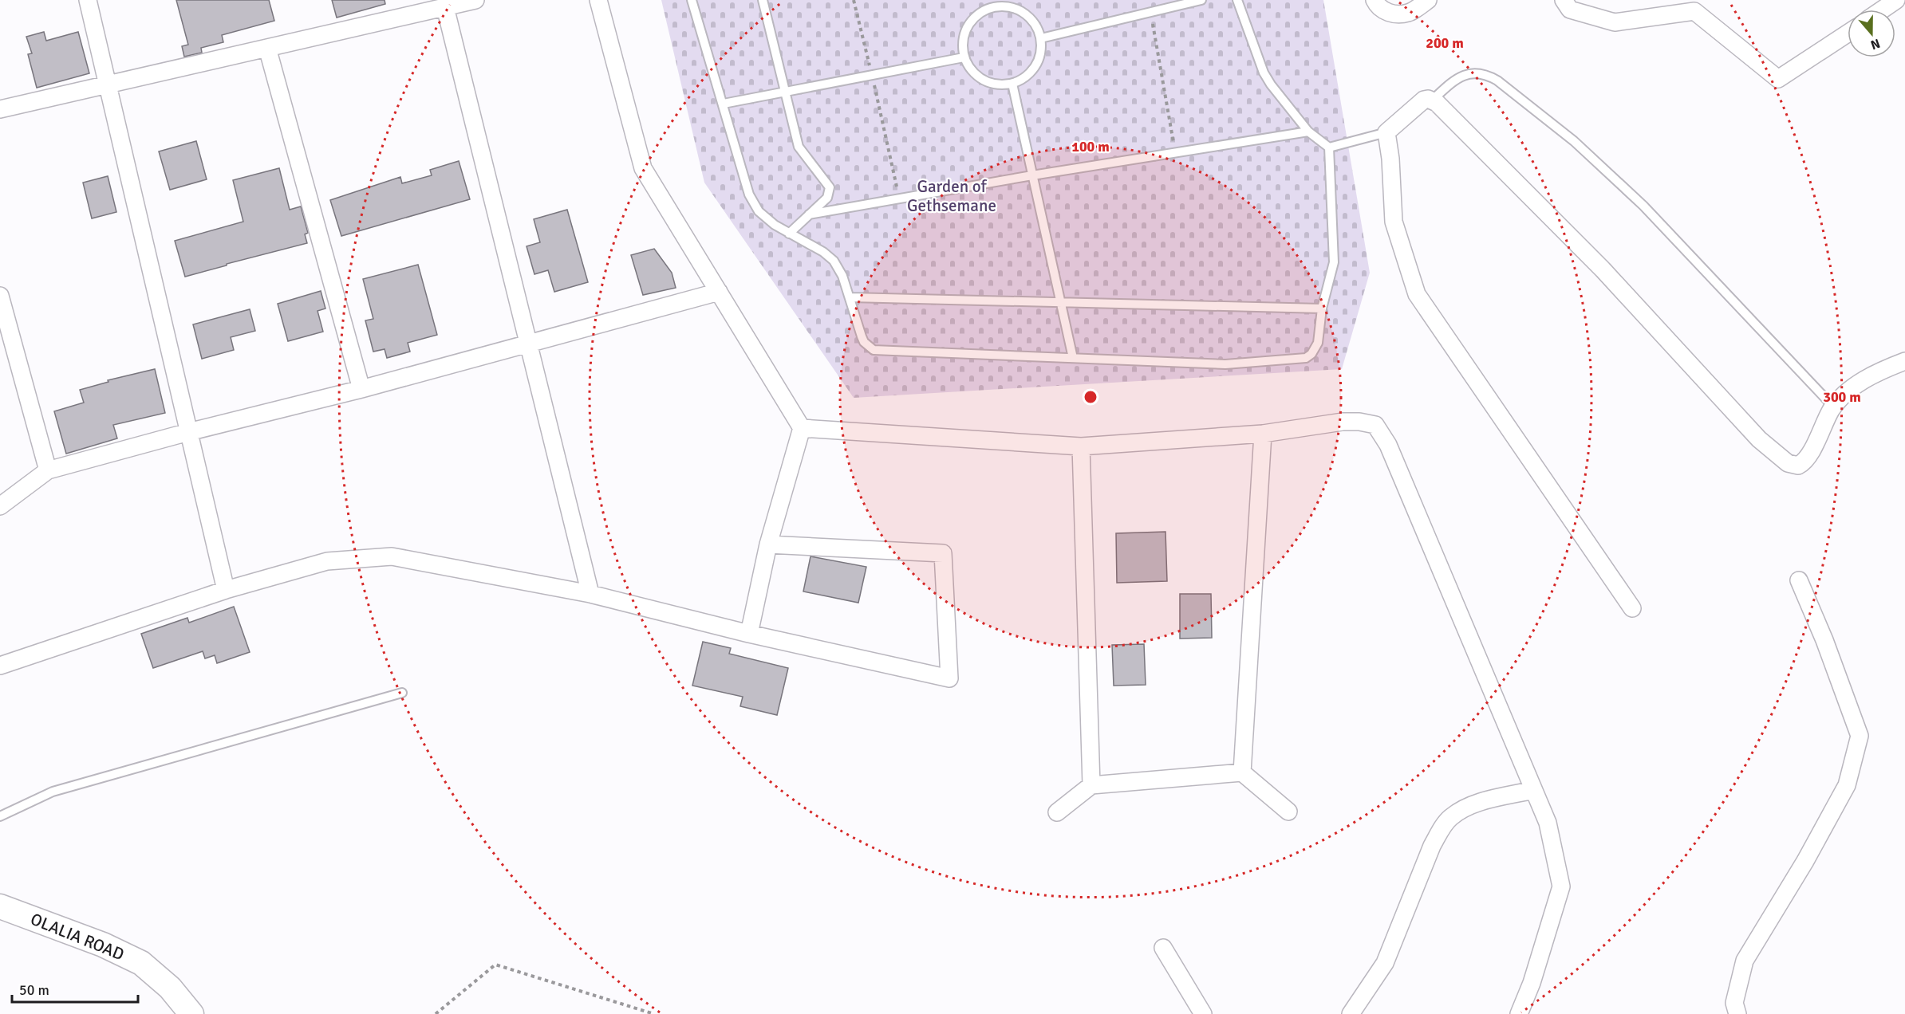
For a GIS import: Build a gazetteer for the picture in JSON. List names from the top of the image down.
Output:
{
  "streets": {
    "main road": ["OLALIA ROAD"]
  },
  "parks": ["Garden of Gethsemane"],
  "scale_bar": "50 m",
  "north": "bottom",
  "rings": ["200 m", "100 m", "300 m"]
}
